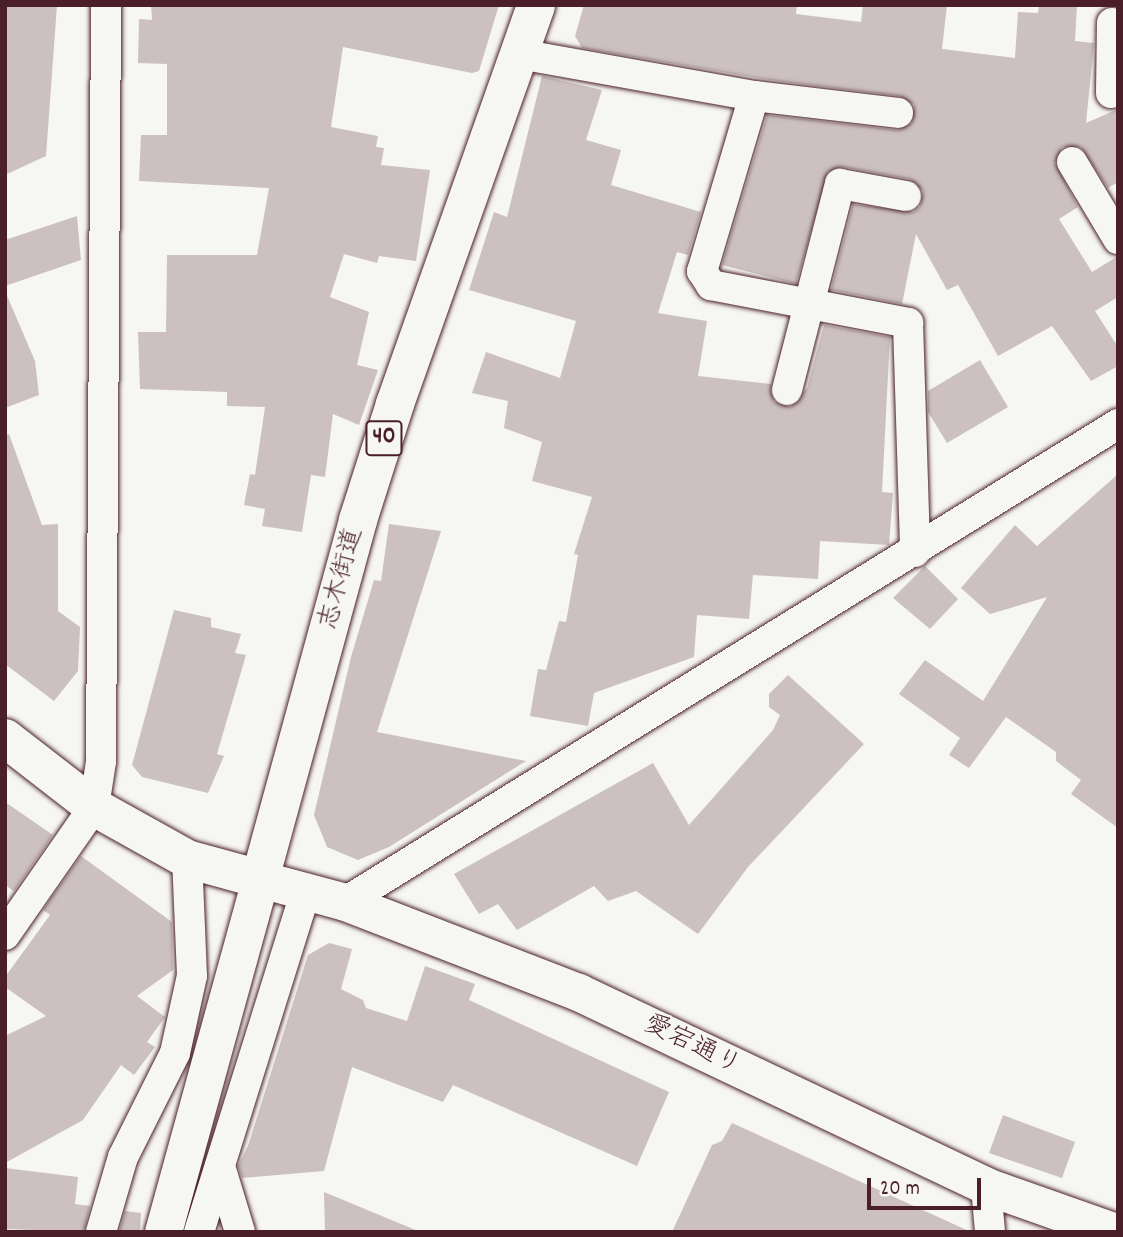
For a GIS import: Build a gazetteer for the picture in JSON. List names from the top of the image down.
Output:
{
  "streets": {
    "main road": ["40", "志木街道"],
    "street": ["愛宕通り"]
  },
  "crossings": [
    ["志木街道", "愛宕通り"]
  ],
  "scale_bar": "20 m"
}
